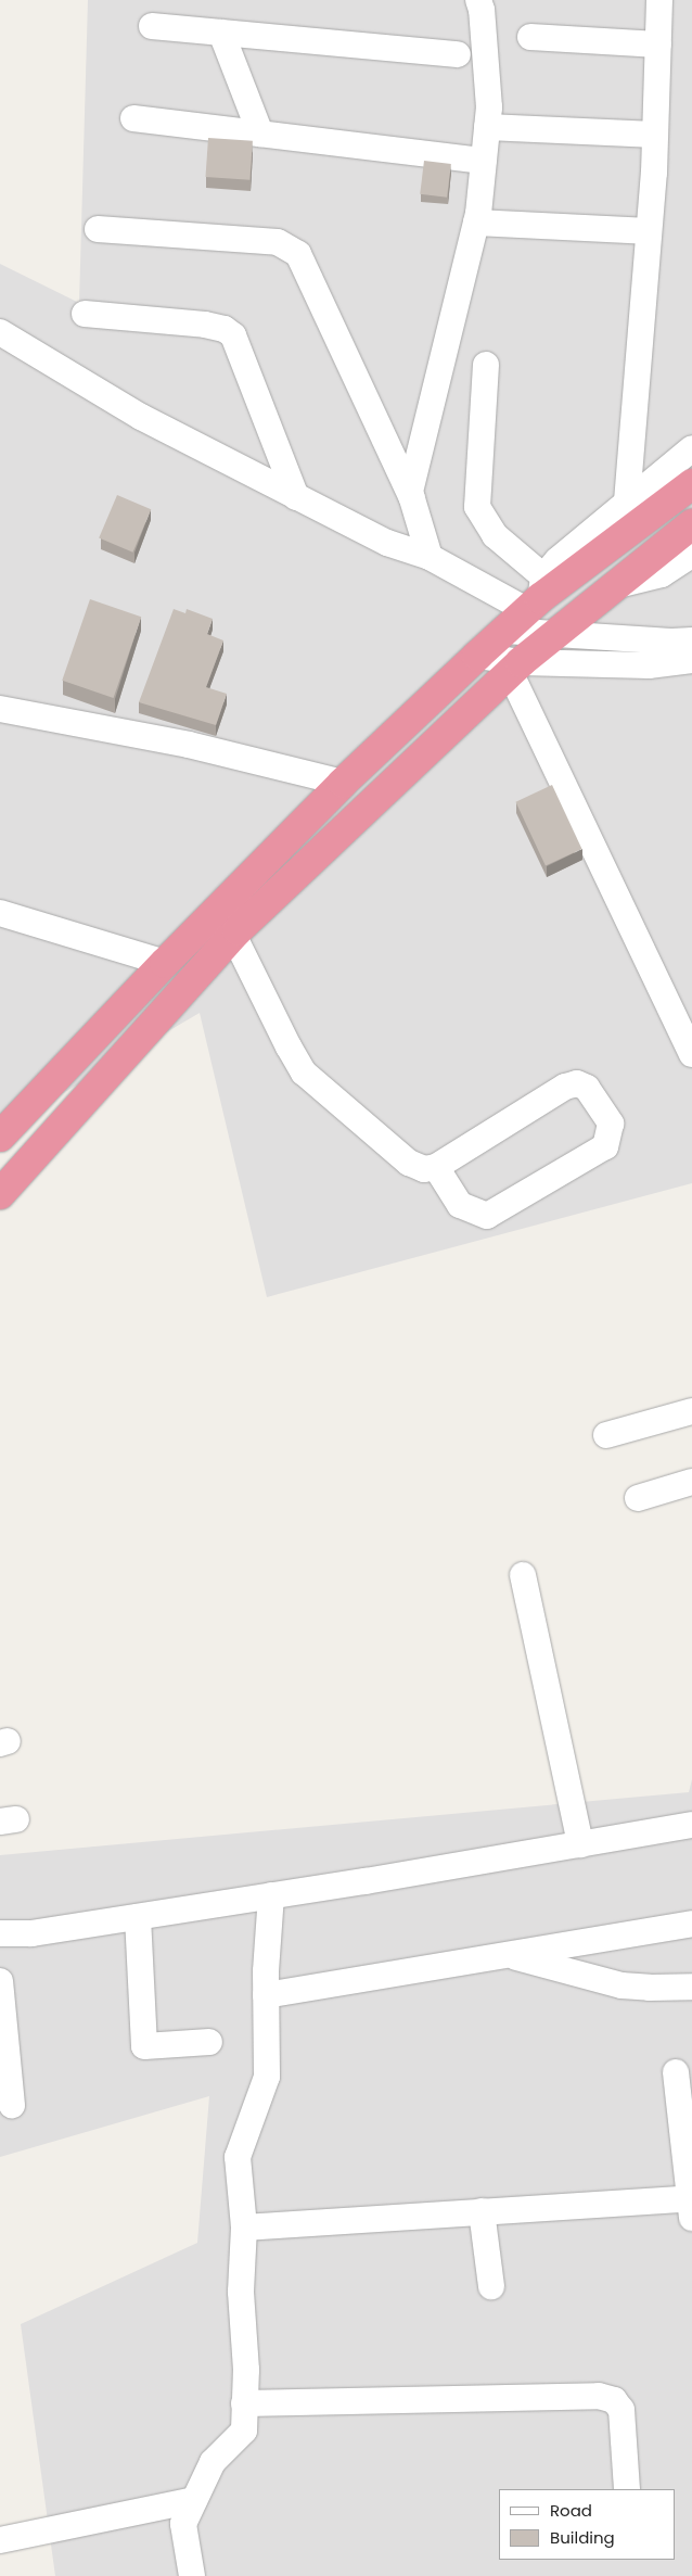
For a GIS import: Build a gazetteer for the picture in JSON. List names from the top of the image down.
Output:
{
  "legend": ["Road", "Building"]
}
